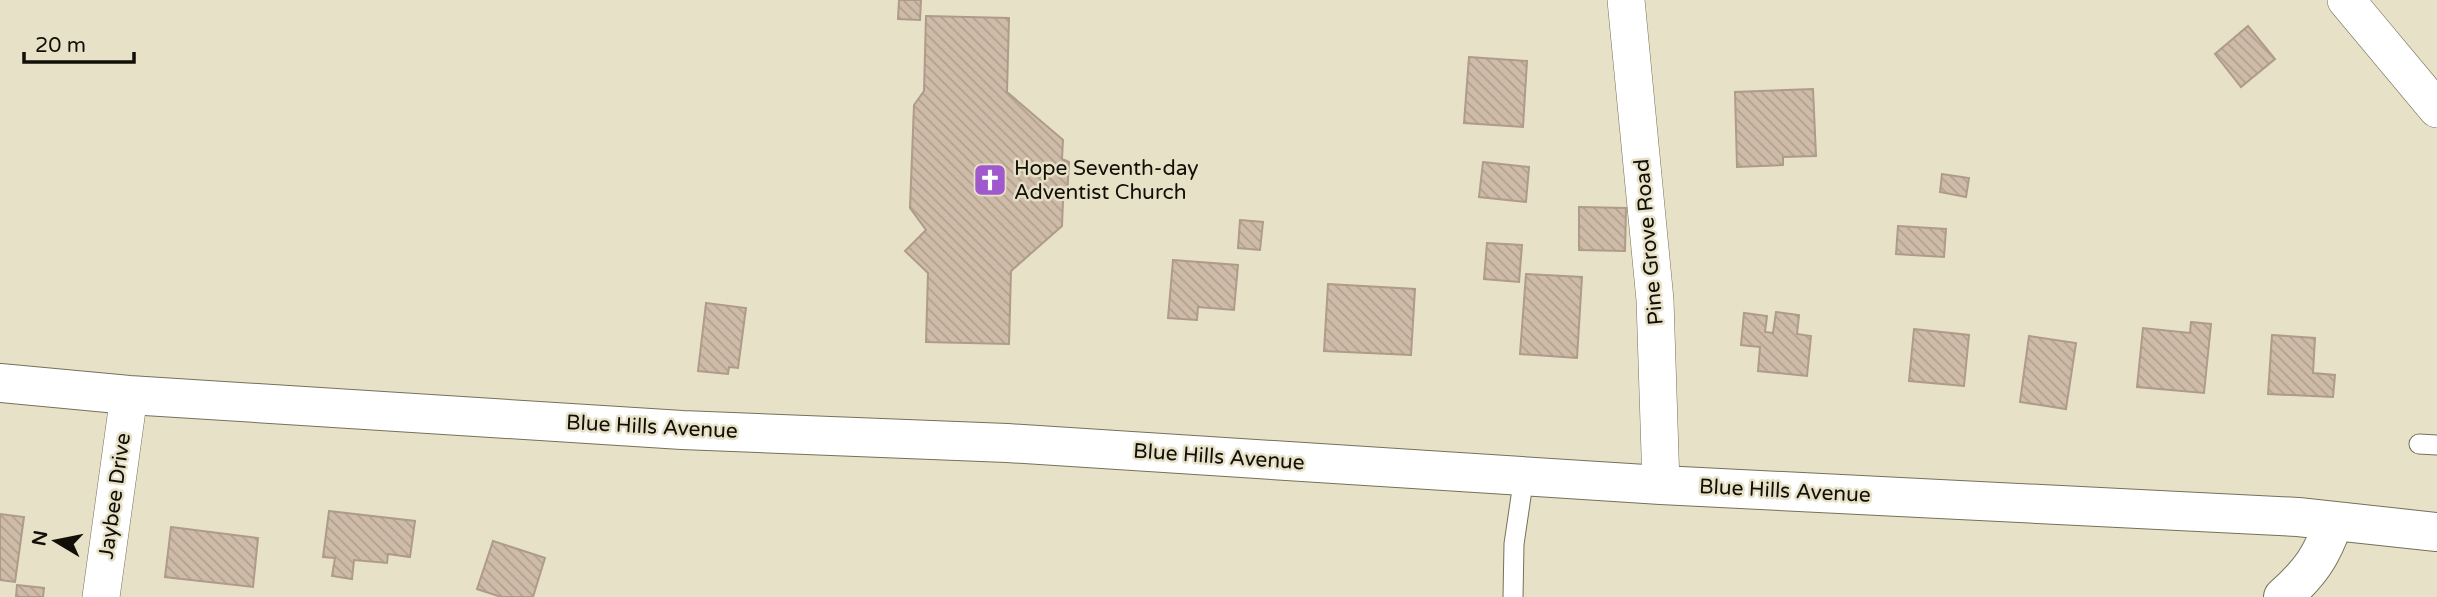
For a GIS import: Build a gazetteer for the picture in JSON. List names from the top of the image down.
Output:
{
  "streets": {
    "main road": ["Blue Hills Avenue"],
    "street": ["Pine Grove Road", "Jaybee Drive"]
  },
  "crossings": [
    ["Pine Grove Road", "Blue Hills Avenue"],
    ["Blue Hills Avenue", "Jaybee Drive"]
  ],
  "places": {
    "church": ["Hope Seventh-day Adventist Church"]
  },
  "scale_bar": "20 m",
  "north": "left"
}
